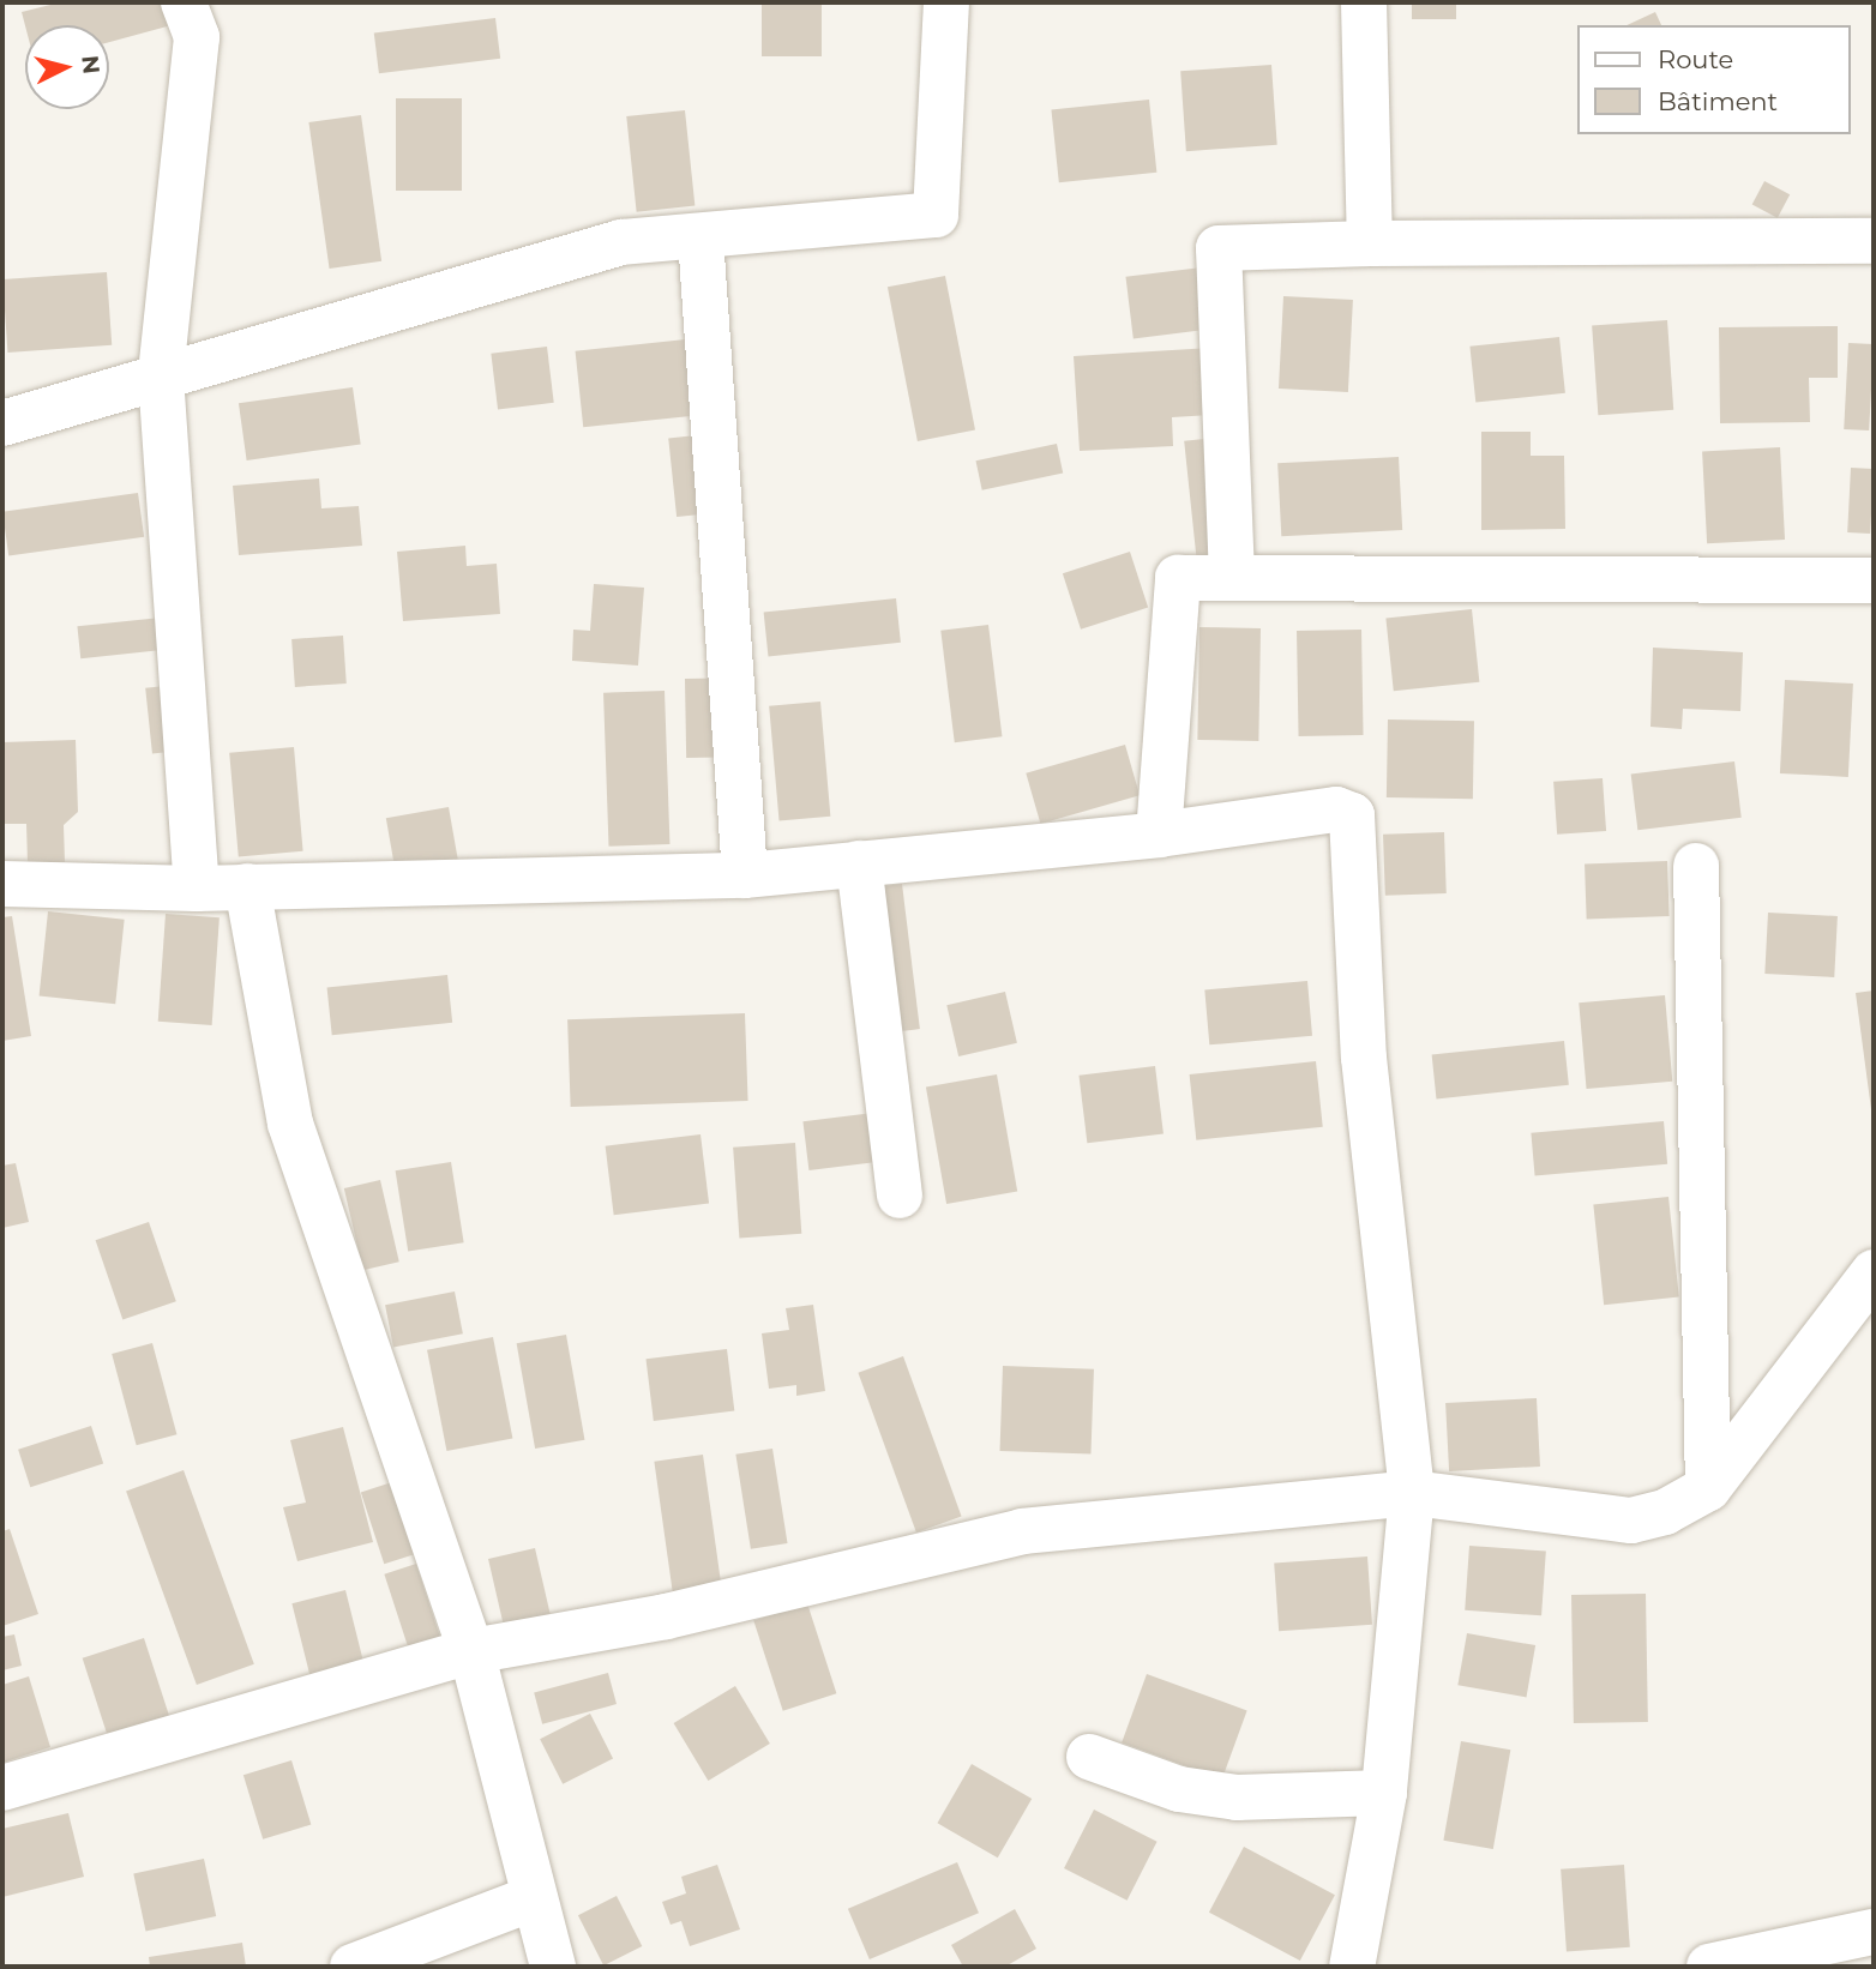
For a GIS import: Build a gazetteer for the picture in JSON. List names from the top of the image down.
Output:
{
  "legend": ["Route", "Bâtiment"],
  "north": "right"
}
